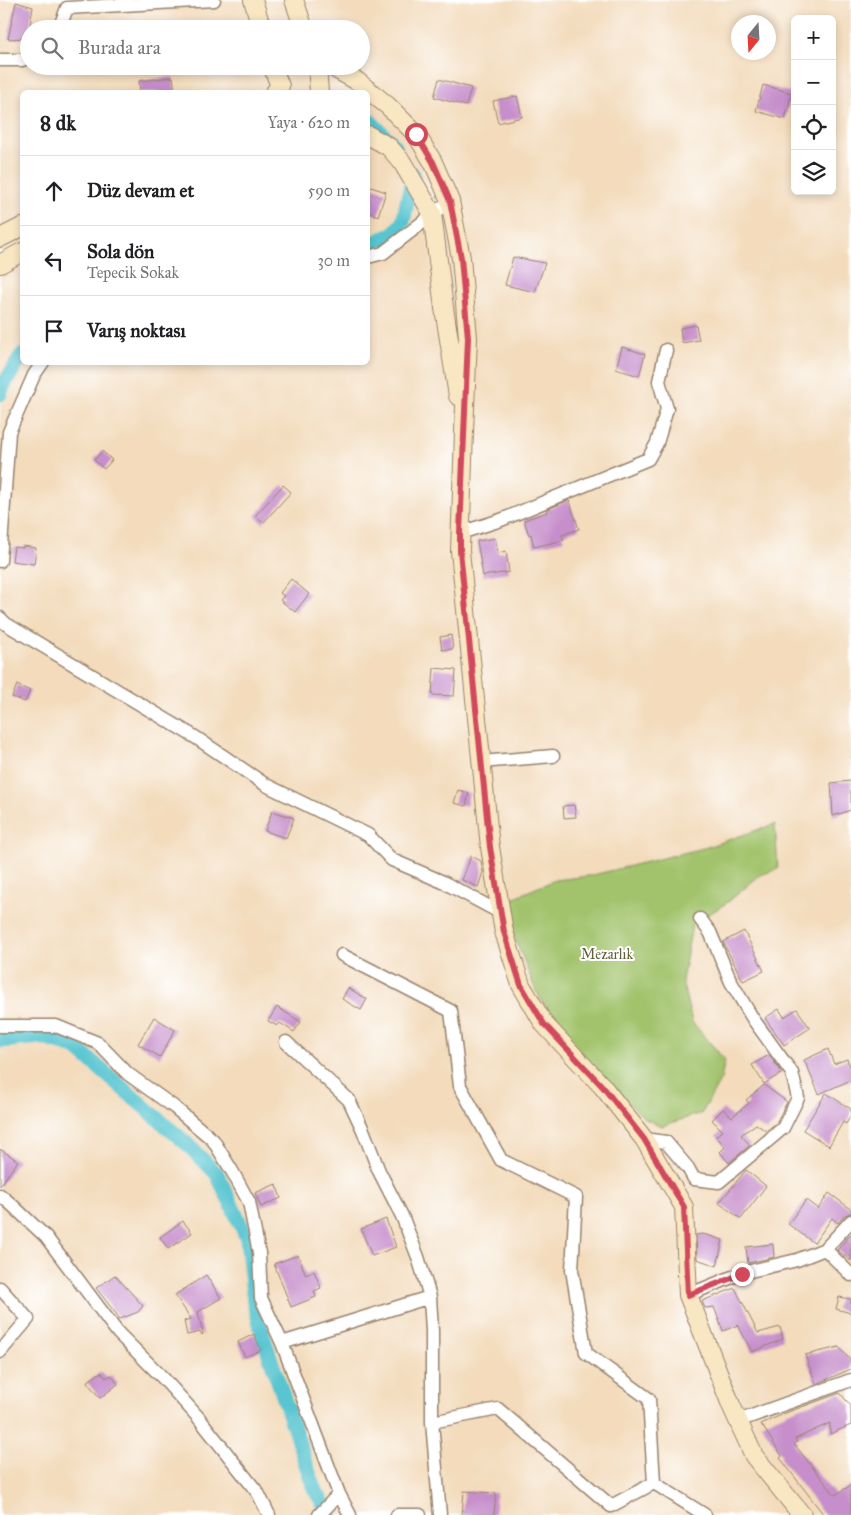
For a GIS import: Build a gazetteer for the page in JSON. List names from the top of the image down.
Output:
{
  "parks": ["Mezarlık"],
  "north": "bottom",
  "page": {
    "map_buttons": ["+", "−"],
    "search": "Burada ara",
    "heading": ["8 dk", "Yaya · 620 m"],
    "list": [
      ["Düz devam et", "590 m"],
      ["Sola dön", "Tepecik Sokak", "30 m"],
      "Varış noktası"
    ]
  }
}
